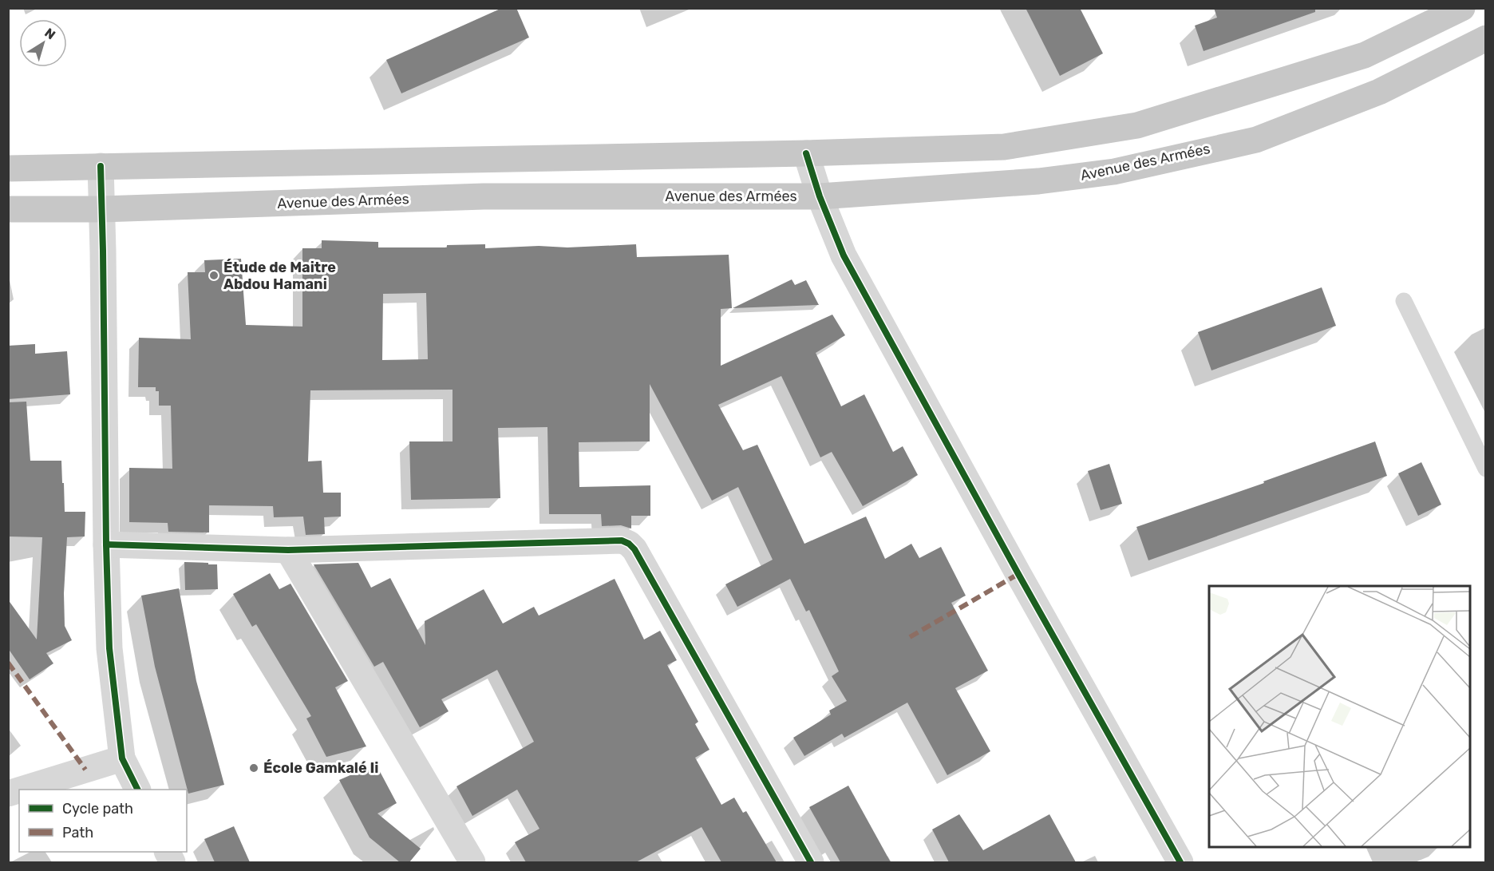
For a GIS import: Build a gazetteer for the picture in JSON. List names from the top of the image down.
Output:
{
  "streets": {
    "highway": ["Avenue des Armées"]
  },
  "places": ["Étude de Maitre Abdou Hamani", "École Gamkalé Ii"],
  "legend": ["Cycle path", "Path"],
  "north": "top right"
}
